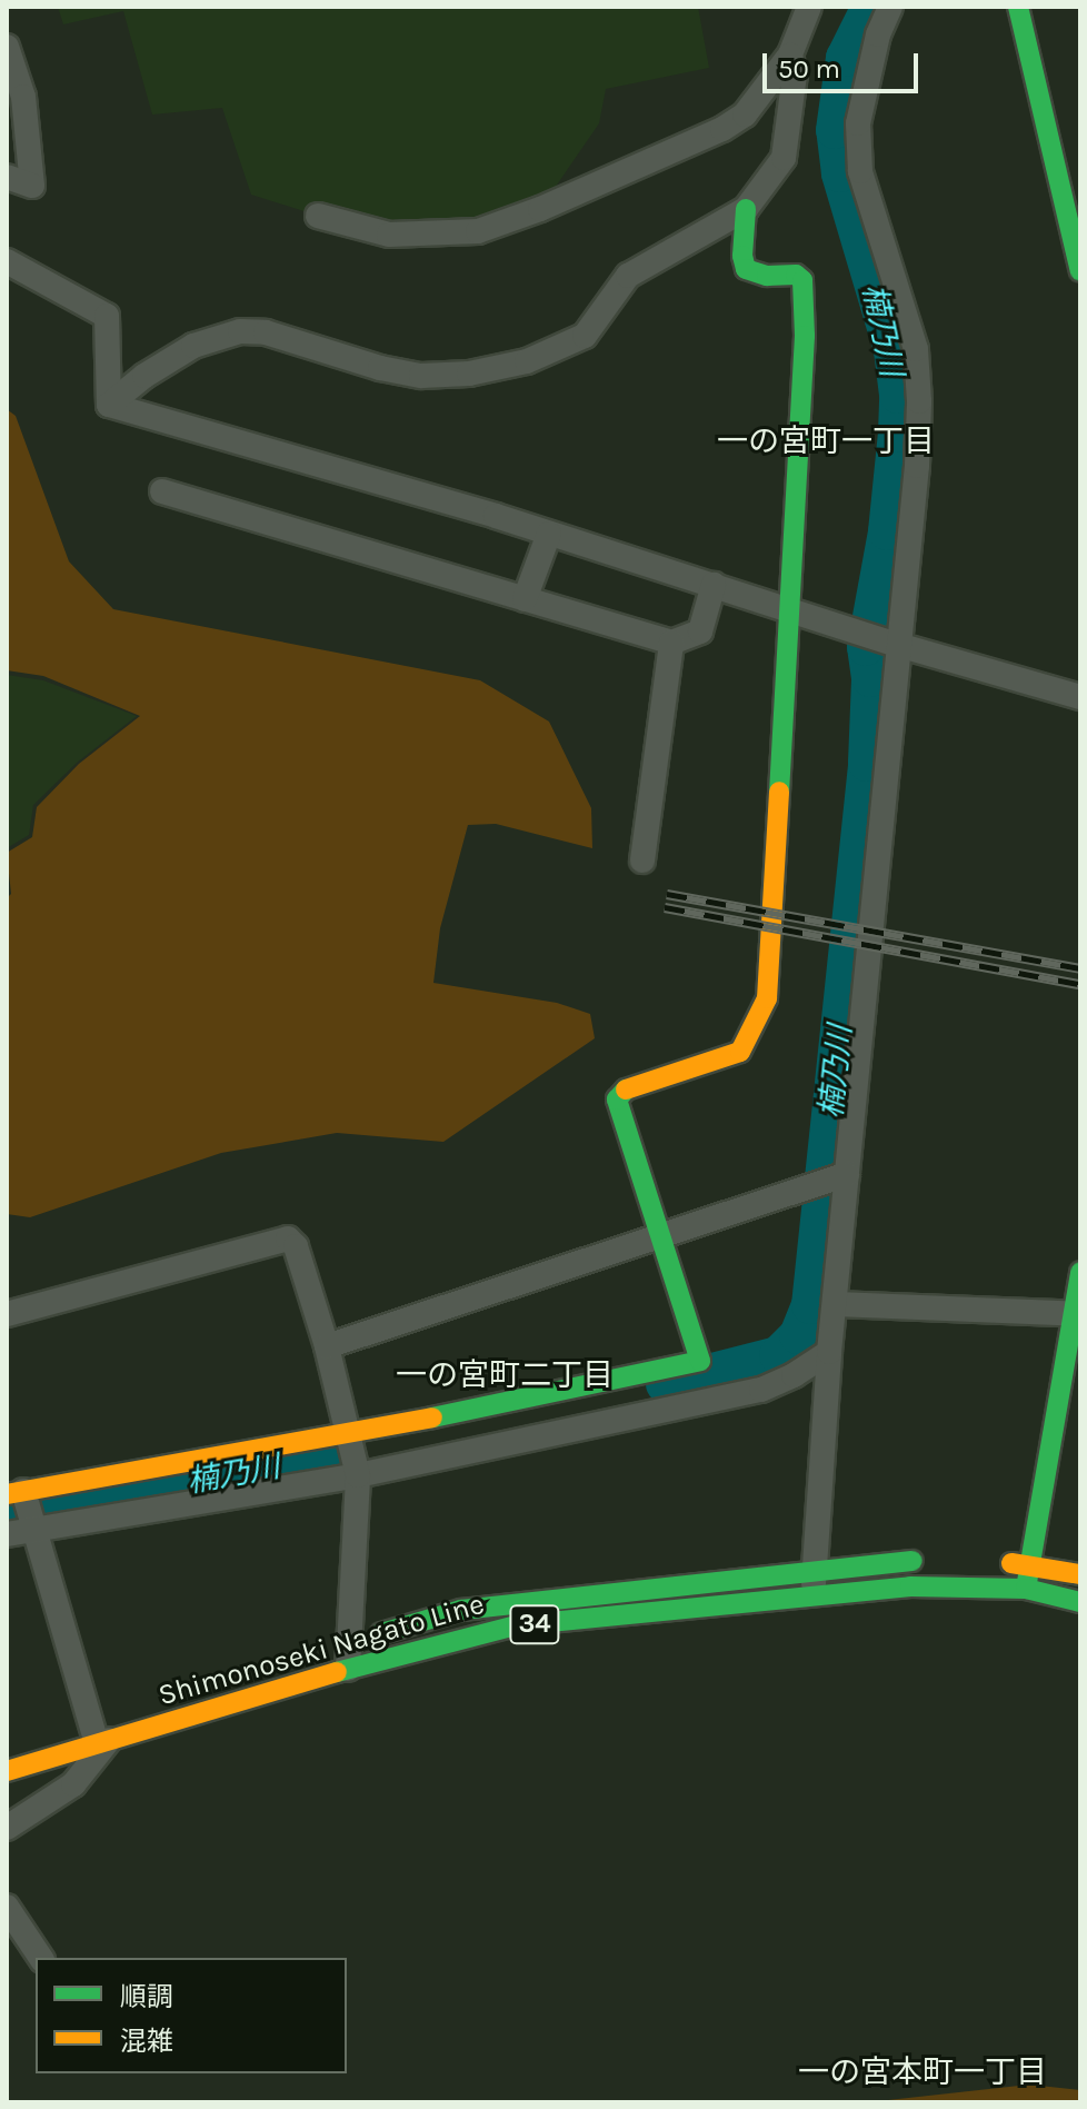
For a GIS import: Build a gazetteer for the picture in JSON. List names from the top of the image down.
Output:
{
  "streets": {
    "street": ["34", "Shimonoseki Nagato Line"]
  },
  "districts": ["一の宮町一丁目", "一の宮町二丁目", "一の宮本町一丁目"],
  "water": ["楠乃川"],
  "legend": ["順調", "混雑"],
  "scale_bar": "50 m"
}
